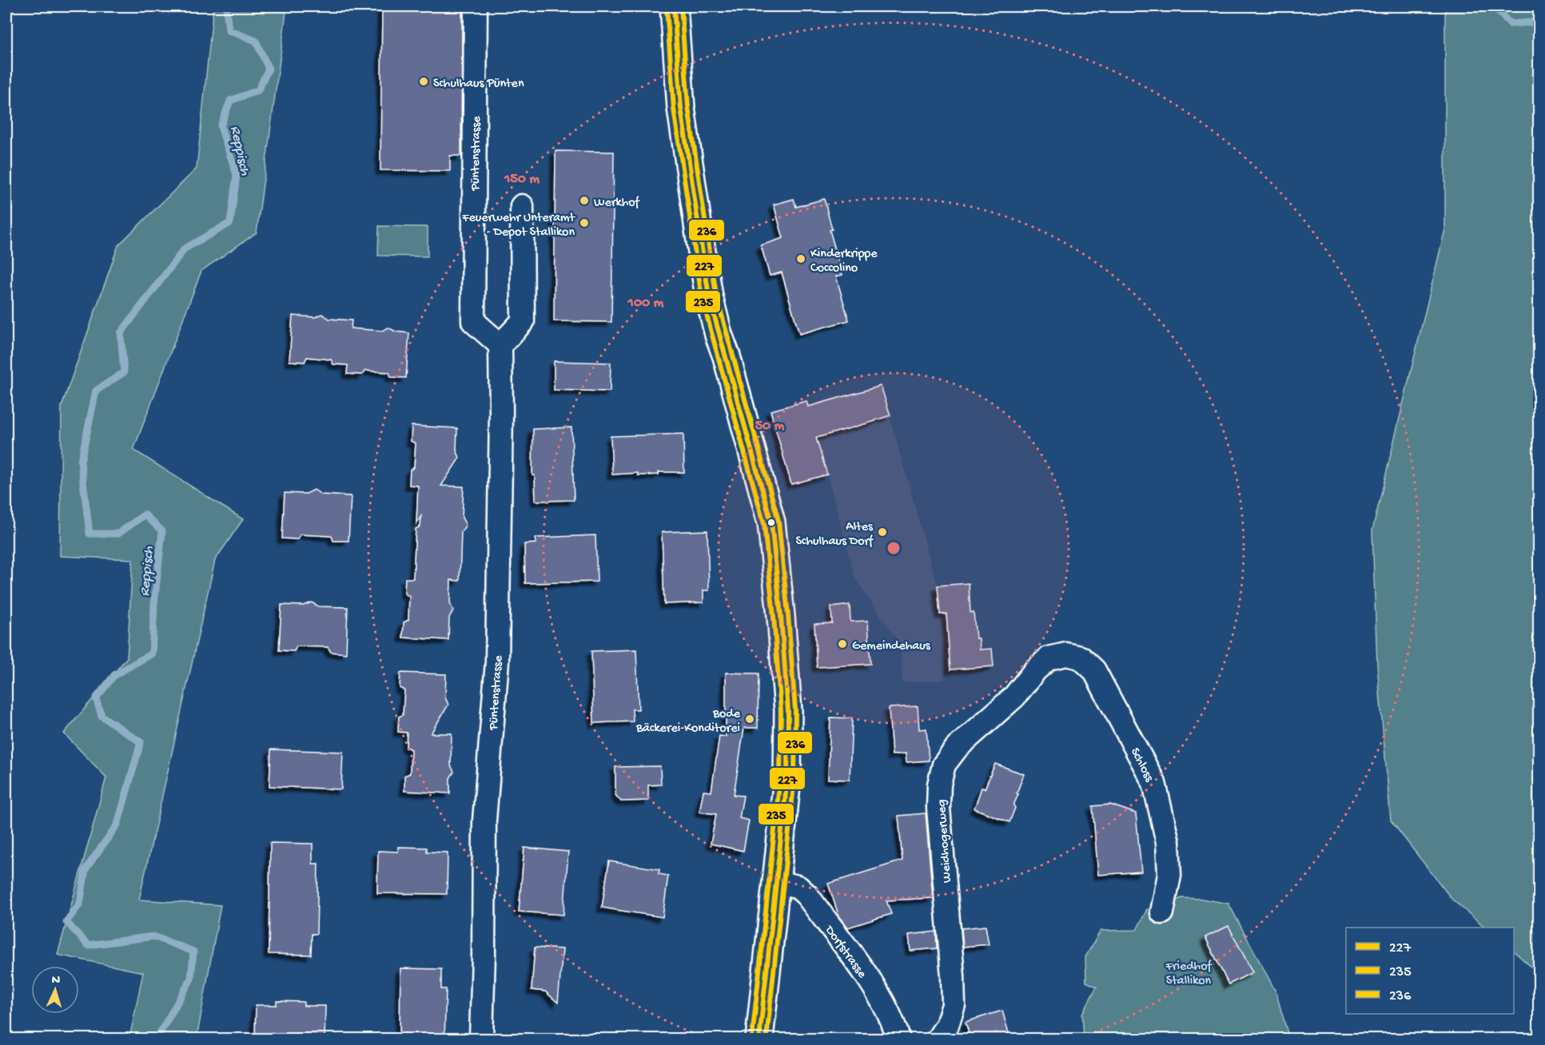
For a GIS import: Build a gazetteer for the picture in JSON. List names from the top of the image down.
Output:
{
  "streets": {
    "street": [
      "Püntenstrasse",
      "Schloss",
      "Weidhogerweg",
      "Dorfstrasse"
    ]
  },
  "crossings": [
    ["Schloss", "Weidhogerweg"]
  ],
  "water": ["Reppisch"],
  "parks": ["Friedhof Stallikon"],
  "places": [
    "Schulhaus Pünten",
    "Werkhof",
    "Feuerwehr Unteramt - Depot Stallikon",
    "Kinderkrippe Coccolino",
    "Altes Schulhaus Dorf",
    "Gemeindehaus",
    "Bode Bäckerei-Konditorei"
  ],
  "lines": ["transit line 227", "transit line 236", "transit line 235"],
  "legend": ["227", "235", "236"],
  "north": "top",
  "rings": ["150 m", "100 m", "50 m"]
}
